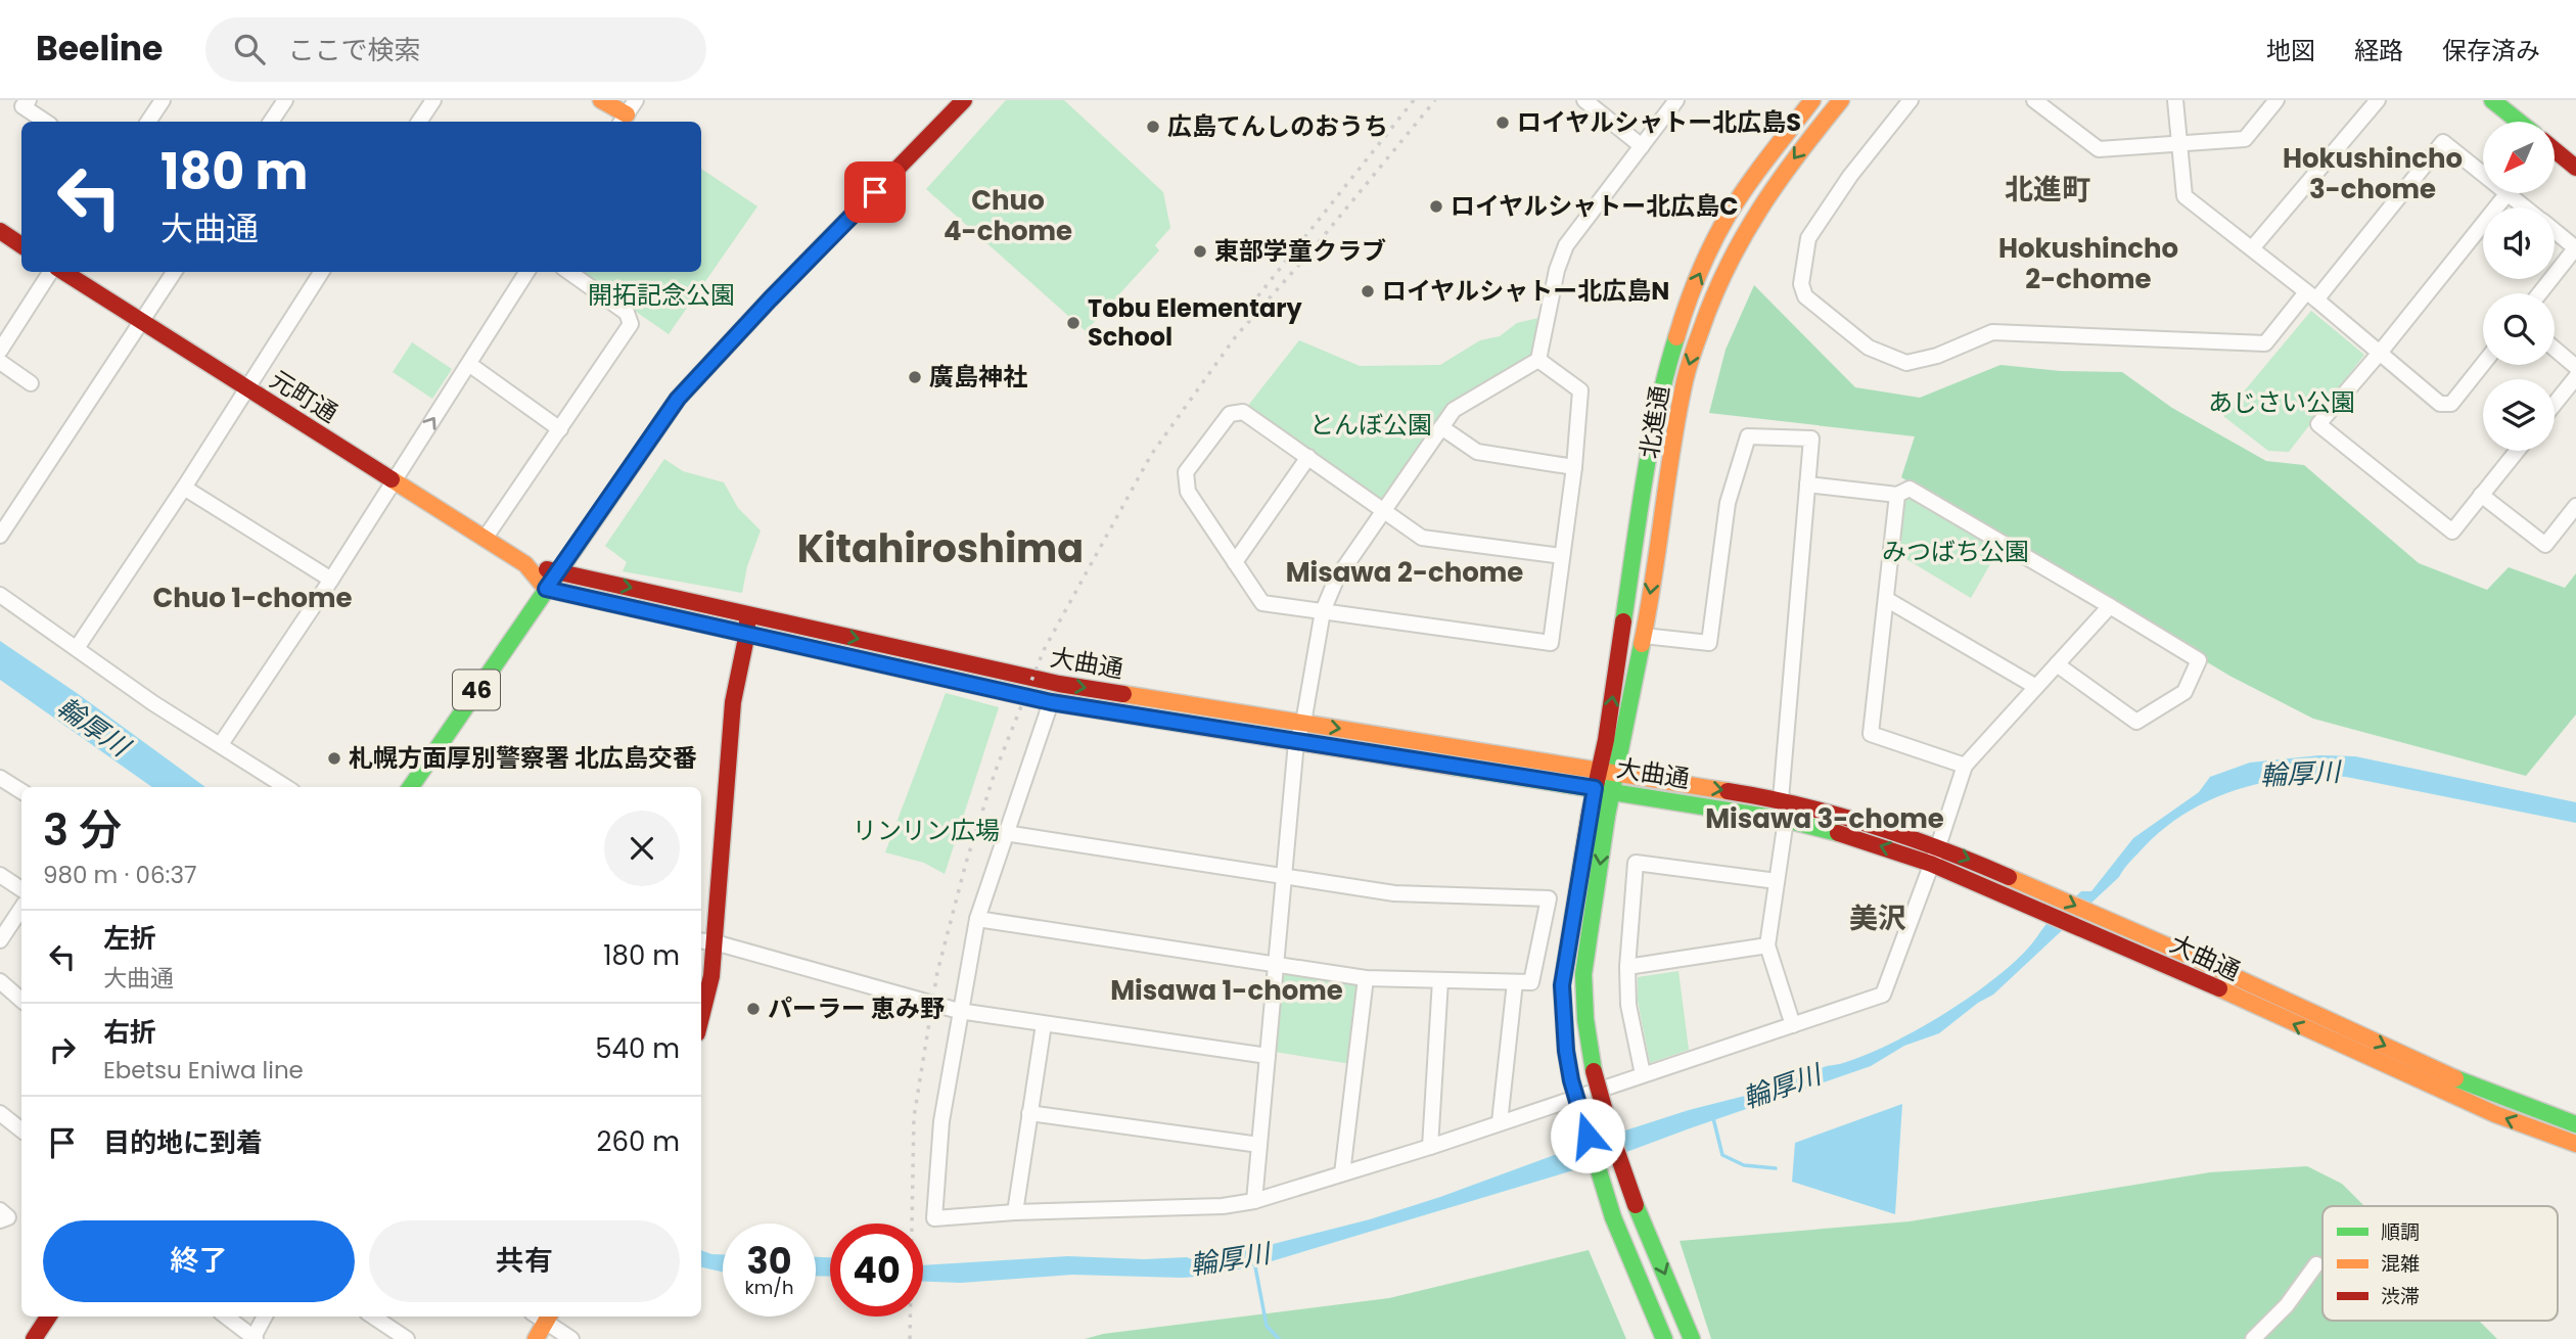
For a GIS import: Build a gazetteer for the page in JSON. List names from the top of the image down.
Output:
{
  "streets": {
    "main road": [
      "元町通",
      "北進通",
      "大曲通",
      "46"
    ]
  },
  "crossings": [
    ["元町通", "大曲通"],
    ["北進通", "大曲通"],
    ["大曲通", "46"]
  ],
  "districts": [
    "Hokushincho 3-chome",
    "北進町",
    "Chuo 4-chome",
    "Hokushincho 2-chome",
    "Kitahiroshima",
    "Misawa 2-chome",
    "Chuo 1-chome",
    "Misawa 3-chome",
    "美沢",
    "Misawa 1-chome"
  ],
  "water": ["輪厚川"],
  "parks": [
    "開拓記念公園",
    "あじさい公園",
    "とんぼ公園",
    "みつばち公園",
    "リンリン広場"
  ],
  "places": [
    "ロイヤルシャトー北広島S",
    "広島てんしのおうち",
    "ロイヤルシャトー北広島C",
    "東部学童クラブ",
    "ロイヤルシャトー北広島N",
    "Tobu Elementary School",
    "廣島神社",
    "札幌方面厚別警察署 北広島交番",
    "パーラー 恵み野"
  ],
  "legend": ["順調", "混雑", "渋滞"],
  "north": "bottom left",
  "page": {
    "header": "Beeline",
    "search": "ここで検索",
    "nav": ["地図", "経路", "保存済み"],
    "turn": ["180 m", "大曲通"],
    "heading": ["3 分", "980 m · 06:37"],
    "list": [
      {
        "name": "左折",
        "note": "大曲通",
        "value": "180 m"
      },
      {
        "name": "右折",
        "note": "Ebetsu Eniwa line",
        "value": "540 m"
      },
      {
        "name": "目的地に到着",
        "value": "260 m"
      }
    ],
    "buttons": ["終了", "共有"],
    "speed": "30 km/h",
    "limit": "40"
  }
}
